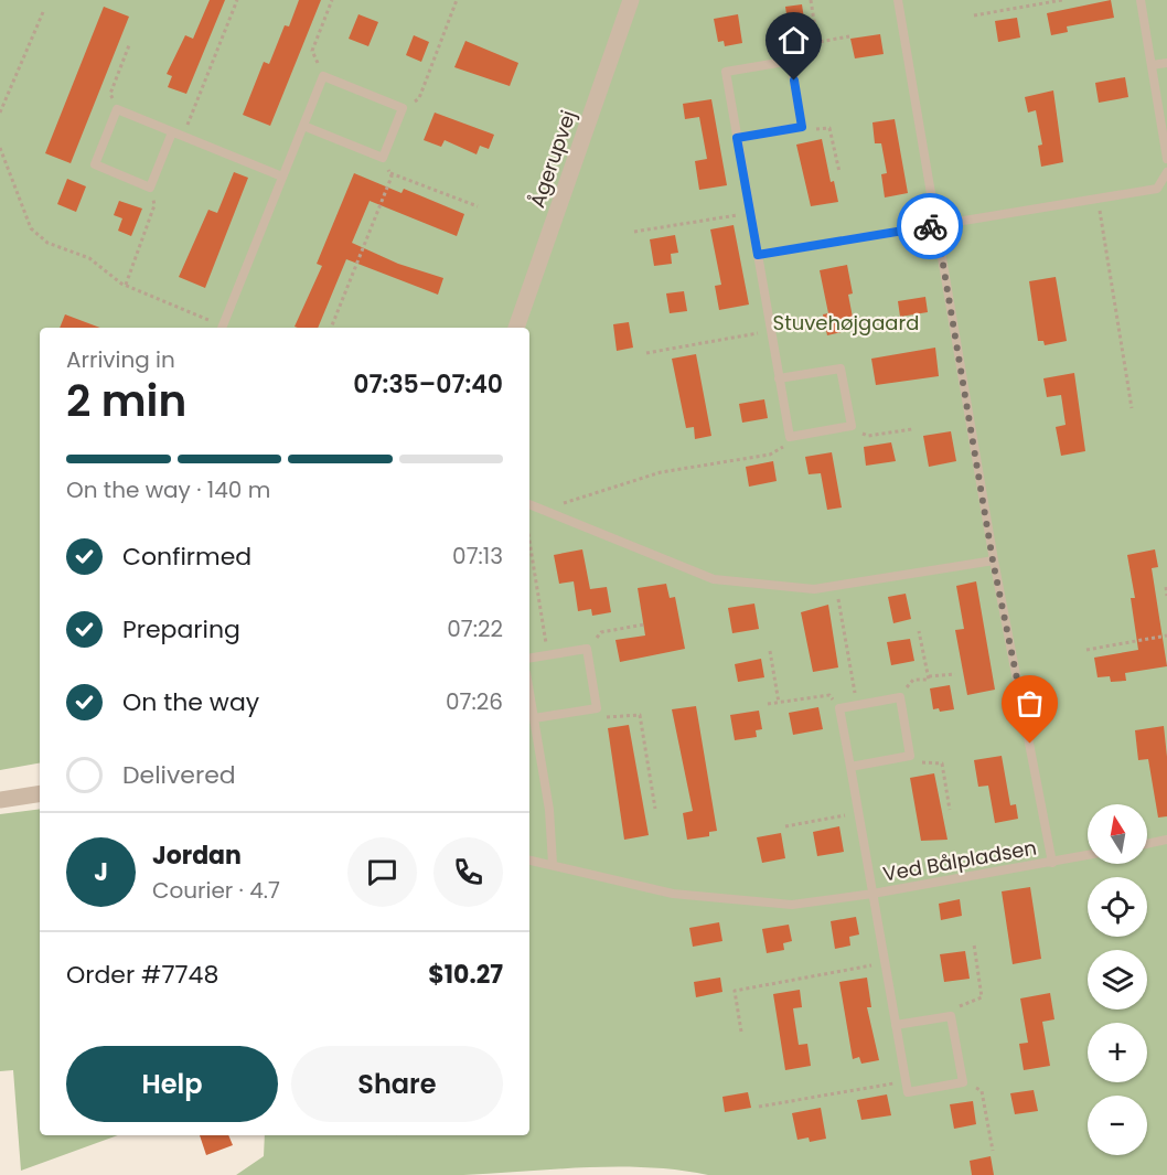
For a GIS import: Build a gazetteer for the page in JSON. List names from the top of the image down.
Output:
{
  "streets": {
    "street": ["Ågerupvej"],
    "lane": ["Ved Bålpladsen"]
  },
  "parks": ["Stuvehøjgaard"],
  "north": "top",
  "page": {
    "heading": ["2 min", "Arriving in", "07:35–07:40"],
    "panel": [
      "Jordan",
      "Courier · 4.7",
      "Order #7748",
      "$10.27"
    ],
    "bar": "On the way · 140 m",
    "list": [
      ["Confirmed", "07:13"],
      ["Preparing", "07:22"],
      ["On the way", "07:26"],
      "Delivered"
    ],
    "map_buttons": ["+", "−"],
    "round": "J",
    "buttons": ["Help", "Share"]
  }
}
